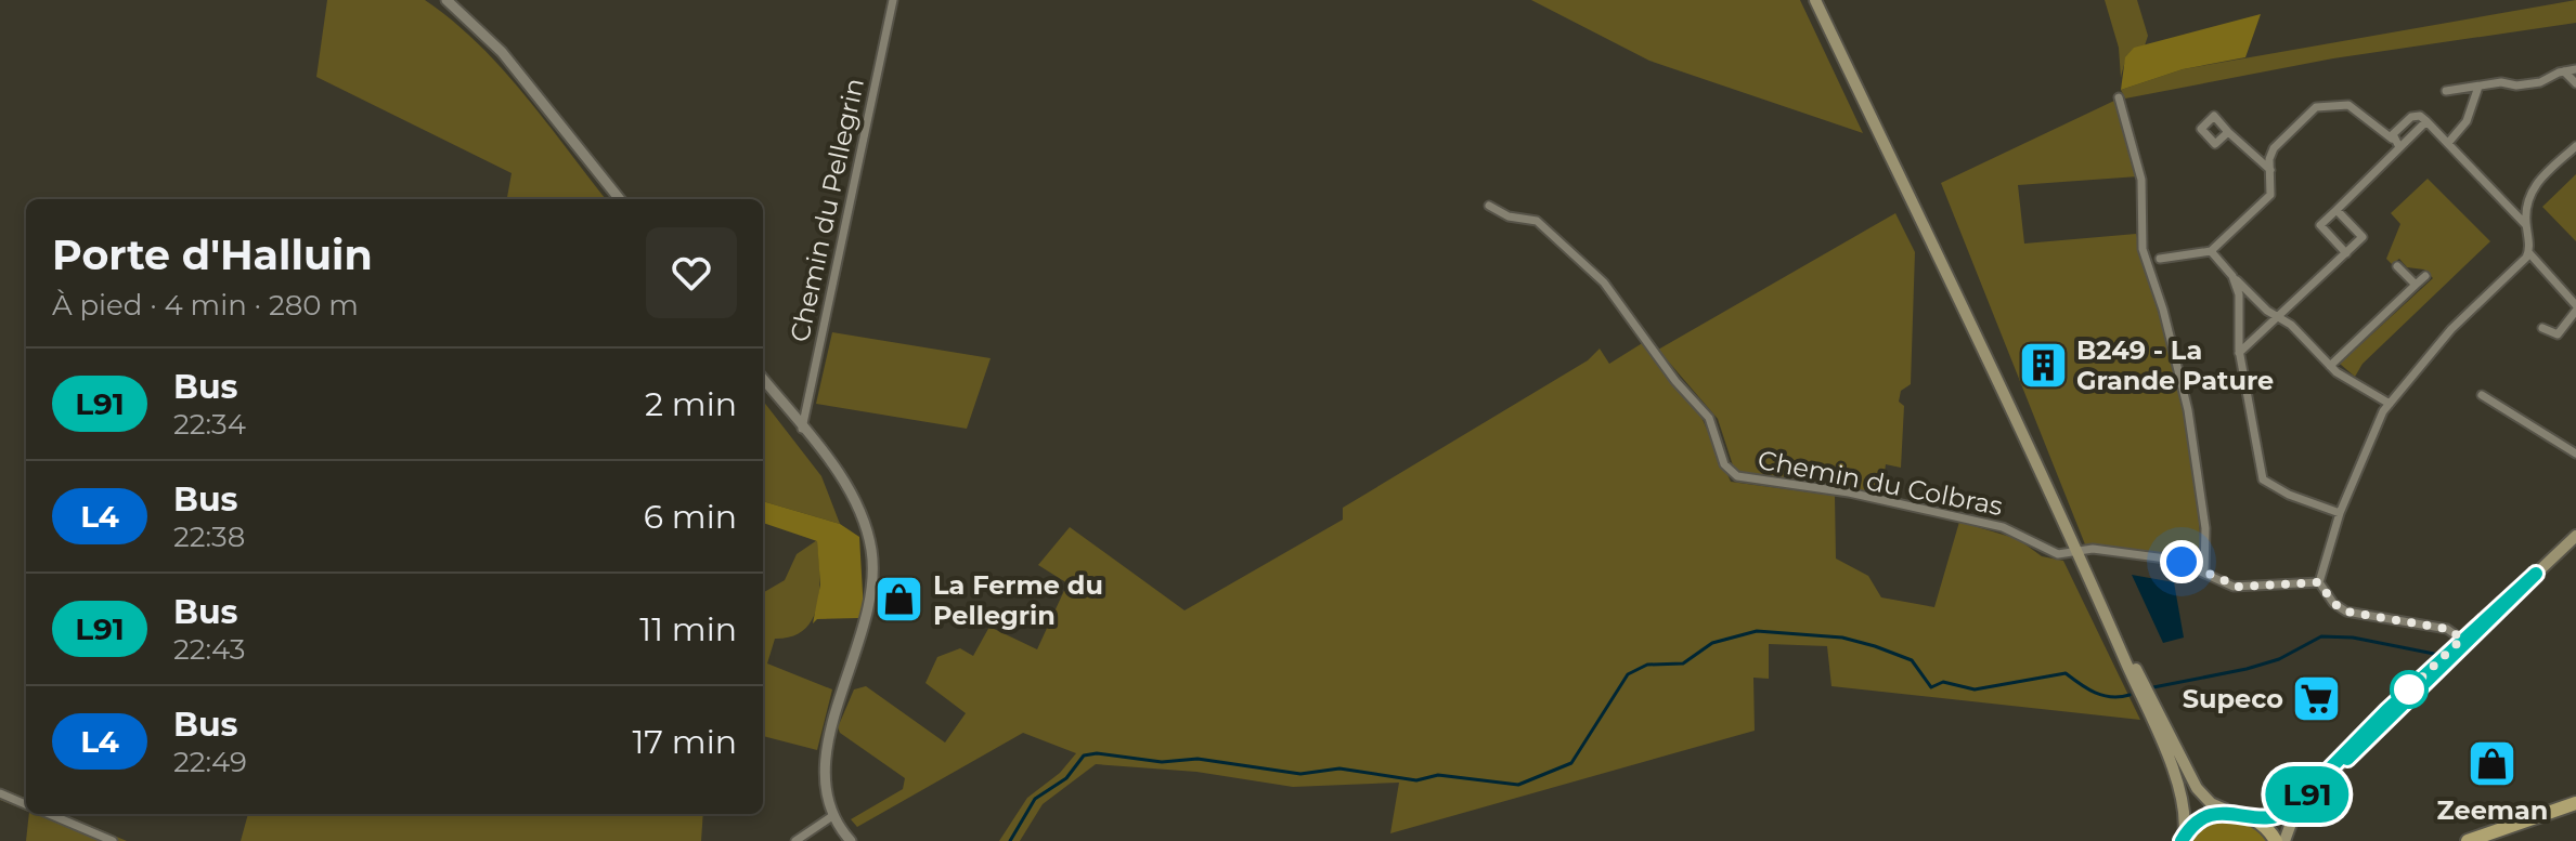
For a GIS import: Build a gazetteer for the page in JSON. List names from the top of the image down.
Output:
{
  "streets": {
    "street": ["Chemin du Pellegrin", "Chemin du Colbras"]
  },
  "places": {
    "building": ["B249 - La Grande Pature"],
    "shop": ["La Ferme du Pellegrin", "Zeeman"],
    "supermarket": ["Supeco"]
  },
  "lines": ["bus line L91"],
  "page": {
    "on_map": "L91",
    "heading": ["Porte d'Halluin", "À pied · 4 min · 280 m"],
    "list": [
      {
        "mark": "L91",
        "name": "Bus",
        "note": "22:34",
        "value": "2 min"
      },
      {
        "mark": "L4",
        "name": "Bus",
        "note": "22:38",
        "value": "6 min"
      },
      {
        "mark": "L91",
        "name": "Bus",
        "note": "22:43",
        "value": "11 min"
      },
      {
        "mark": "L4",
        "name": "Bus",
        "note": "22:49",
        "value": "17 min"
      }
    ]
  }
}
